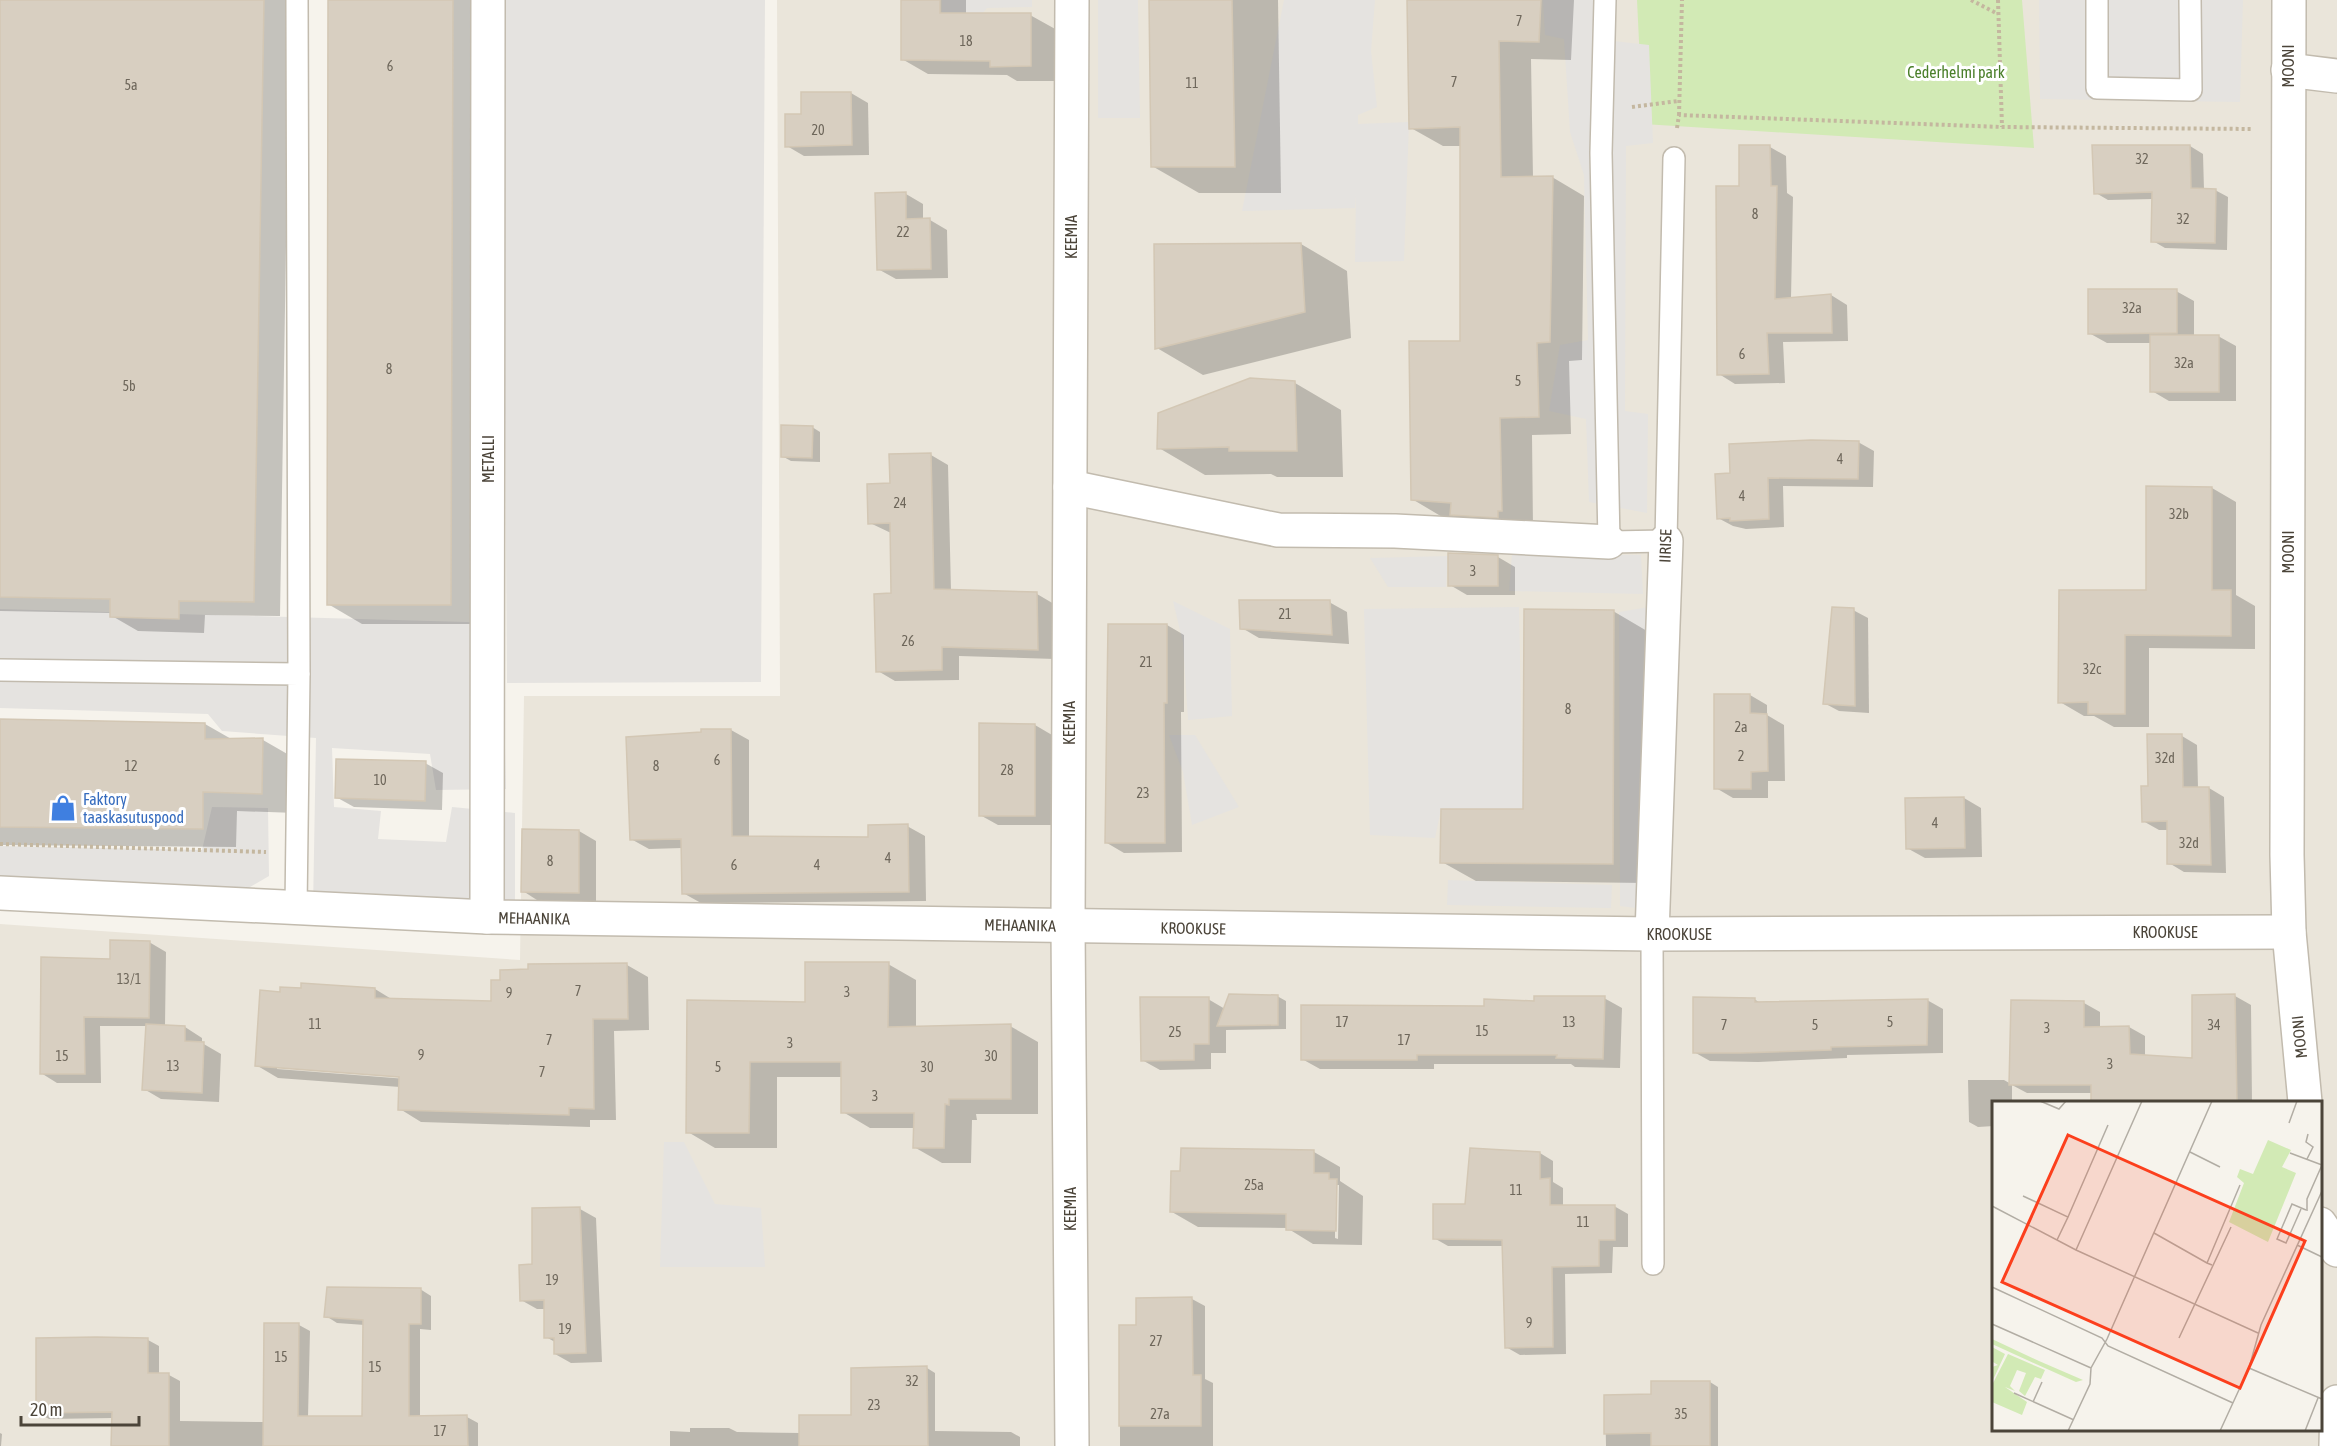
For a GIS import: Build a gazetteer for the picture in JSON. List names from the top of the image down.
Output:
{
  "streets": {
    "street": [
      "MOONI",
      "KEEMIA",
      "METALLI",
      "IIRISE",
      "MEHAANIKA",
      "KROOKUSE"
    ]
  },
  "crossings": [
    ["MOONI", "KROOKUSE"],
    ["KEEMIA", "MEHAANIKA"],
    ["KEEMIA", "KROOKUSE"],
    ["METALLI", "MEHAANIKA"],
    ["IIRISE", "KROOKUSE"],
    ["MEHAANIKA", "KROOKUSE"]
  ],
  "parks": ["Cederhelmi park"],
  "places": {
    "shop": ["Faktory taaskasutuspood"]
  },
  "house_numbers": [
    "7",
    "18",
    "6",
    "7",
    "11",
    "5a",
    "20",
    "32",
    "8",
    "32",
    "22",
    "32a",
    "6",
    "32a",
    "8",
    "5",
    "5b",
    "4",
    "4",
    "24",
    "32b",
    "3",
    "21",
    "26",
    "21",
    "32c",
    "8",
    "2a",
    "2",
    "32d",
    "6",
    "12",
    "8",
    "28",
    "10",
    "23",
    "4",
    "32d",
    "4",
    "8",
    "6",
    "4",
    "13/1",
    "7",
    "3",
    "9",
    "17",
    "13",
    "5",
    "11",
    "7",
    "5",
    "34",
    "3",
    "15",
    "25",
    "7",
    "17",
    "3",
    "9",
    "15",
    "30",
    "3",
    "13",
    "5",
    "30",
    "7",
    "3",
    "25a",
    "11",
    "11",
    "19",
    "9",
    "19",
    "27",
    "15",
    "15",
    "32",
    "23",
    "27a",
    "35",
    "17"
  ],
  "scale_bar": "20 m"
}
